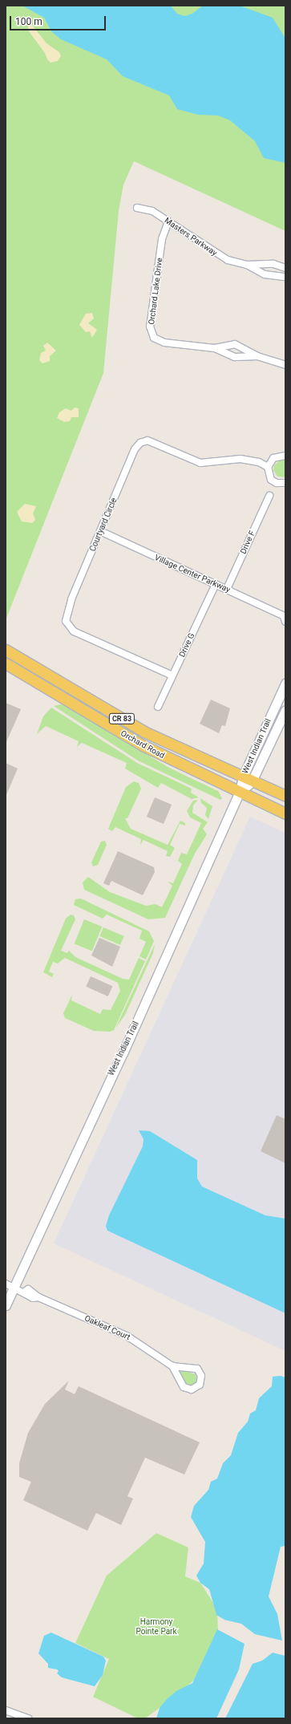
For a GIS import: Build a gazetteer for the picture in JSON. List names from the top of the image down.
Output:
{
  "streets": {
    "main road": ["CR 83", "Orchard Road", "West Indian Trail"],
    "street": [
      "Masters Parkway",
      "Orchard Lake Drive",
      "Courtyard Circle",
      "Drive F",
      "Village Center Parkway",
      "Drive G",
      "Oakleaf Court"
    ]
  },
  "crossings": [
    ["Masters Parkway", "Orchard Lake Drive"],
    ["Courtyard Circle", "Village Center Parkway"],
    ["Courtyard Circle", "Drive G"],
    ["Drive F", "Village Center Parkway"],
    ["Village Center Parkway", "Drive G"],
    ["Orchard Road", "West Indian Trail"],
    ["West Indian Trail", "Oakleaf Court"]
  ],
  "parks": ["Harmony Pointe Park"],
  "scale_bar": "100 m"
}
